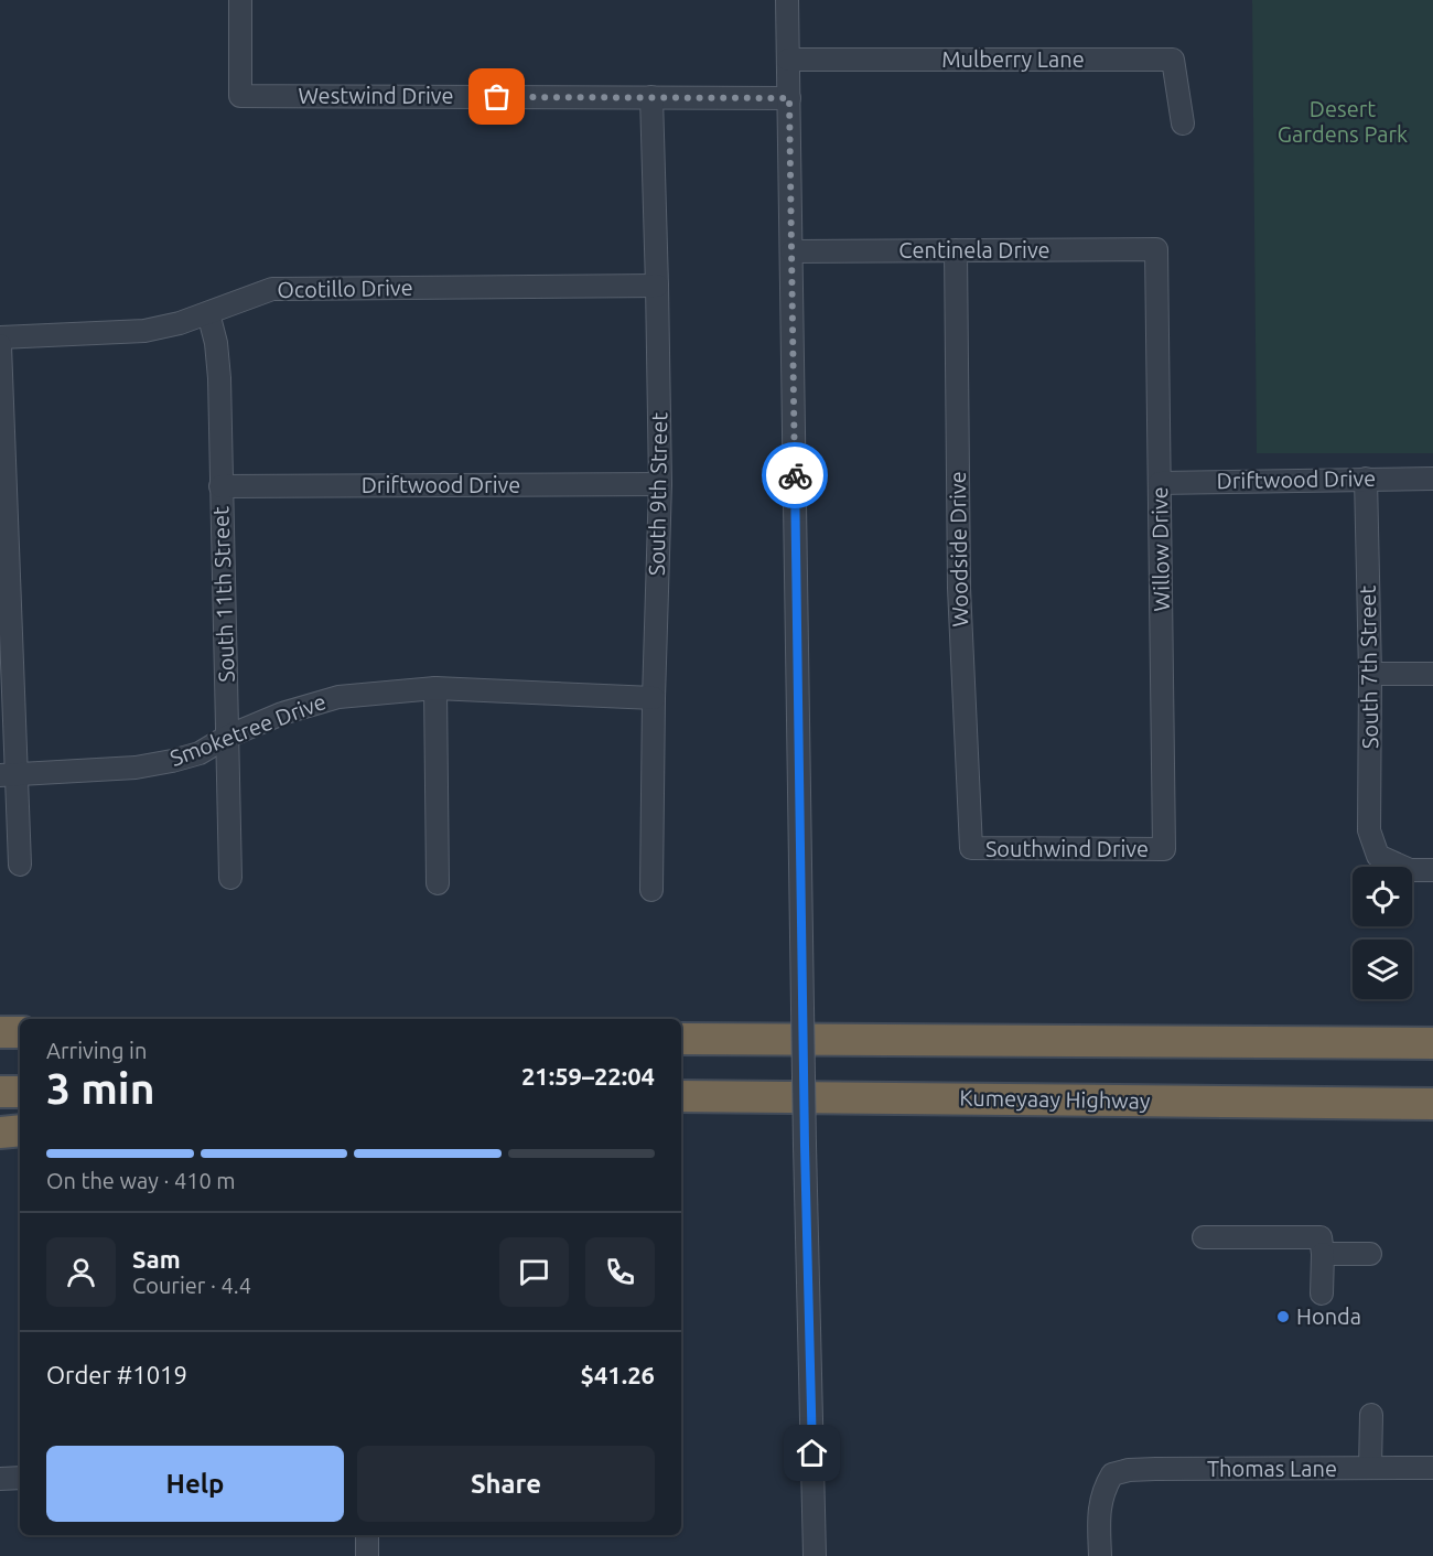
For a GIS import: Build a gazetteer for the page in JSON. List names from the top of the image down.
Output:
{
  "streets": {
    "highway": ["Kumeyaay Highway"],
    "street": [
      "Mulberry Lane",
      "Westwind Drive",
      "Centinela Drive",
      "Ocotillo Drive",
      "Driftwood Drive",
      "South 9th Street",
      "Woodside Drive",
      "Willow Drive",
      "South 11th Street",
      "South 7th Street",
      "Smoketree Drive",
      "Southwind Drive",
      "Thomas Lane"
    ]
  },
  "crossings": [
    ["Westwind Drive", "South 9th Street"],
    ["Centinela Drive", "Woodside Drive"],
    ["Centinela Drive", "Willow Drive"],
    ["Ocotillo Drive", "South 9th Street"],
    ["Ocotillo Drive", "South 11th Street"],
    ["Driftwood Drive", "South 9th Street"],
    ["Driftwood Drive", "Willow Drive"],
    ["Driftwood Drive", "South 11th Street"],
    ["Driftwood Drive", "South 7th Street"],
    ["South 9th Street", "Smoketree Drive"],
    ["Woodside Drive", "Southwind Drive"],
    ["Willow Drive", "Southwind Drive"],
    ["South 11th Street", "Smoketree Drive"]
  ],
  "parks": ["Desert Gardens Park"],
  "places": ["Honda"],
  "page": {
    "heading": ["3 min", "Arriving in", "21:59–22:04"],
    "panel": [
      "Sam",
      "Courier · 4.4",
      "Order #1019",
      "$41.26"
    ],
    "bar": "On the way · 410 m",
    "buttons": ["Help", "Share"]
  }
}
